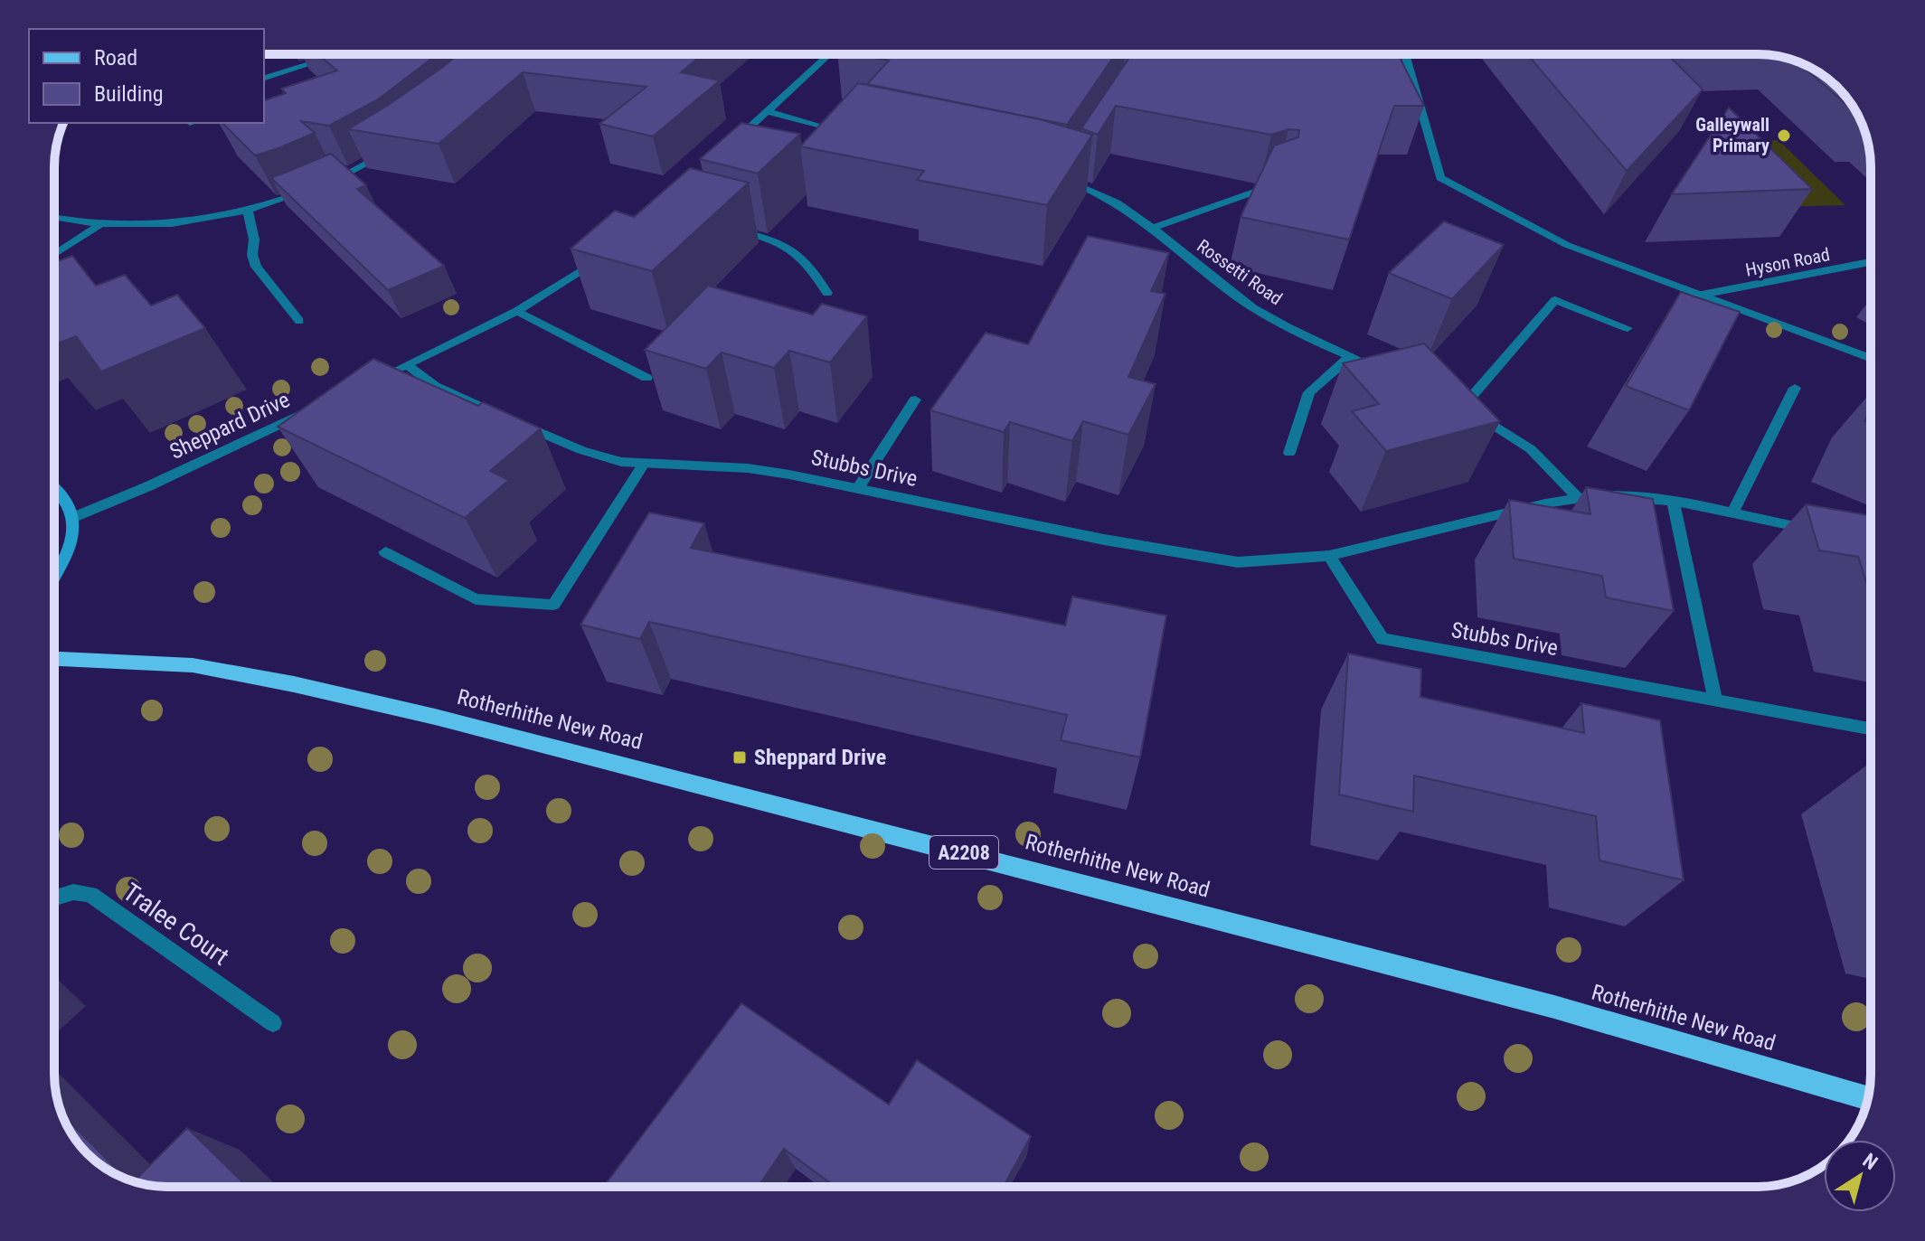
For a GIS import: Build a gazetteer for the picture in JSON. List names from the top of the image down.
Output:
{
  "streets": {
    "main road": ["Rotherhithe New Road", "A2208"],
    "street": [
      "Hyson Road",
      "Rossetti Road",
      "Sheppard Drive",
      "Stubbs Drive",
      "Tralee Court"
    ]
  },
  "places": {
    "other": ["Galleywall Primary"],
    "transit": ["Sheppard Drive"]
  },
  "legend": ["Road", "Building"],
  "north": "top right"
}
